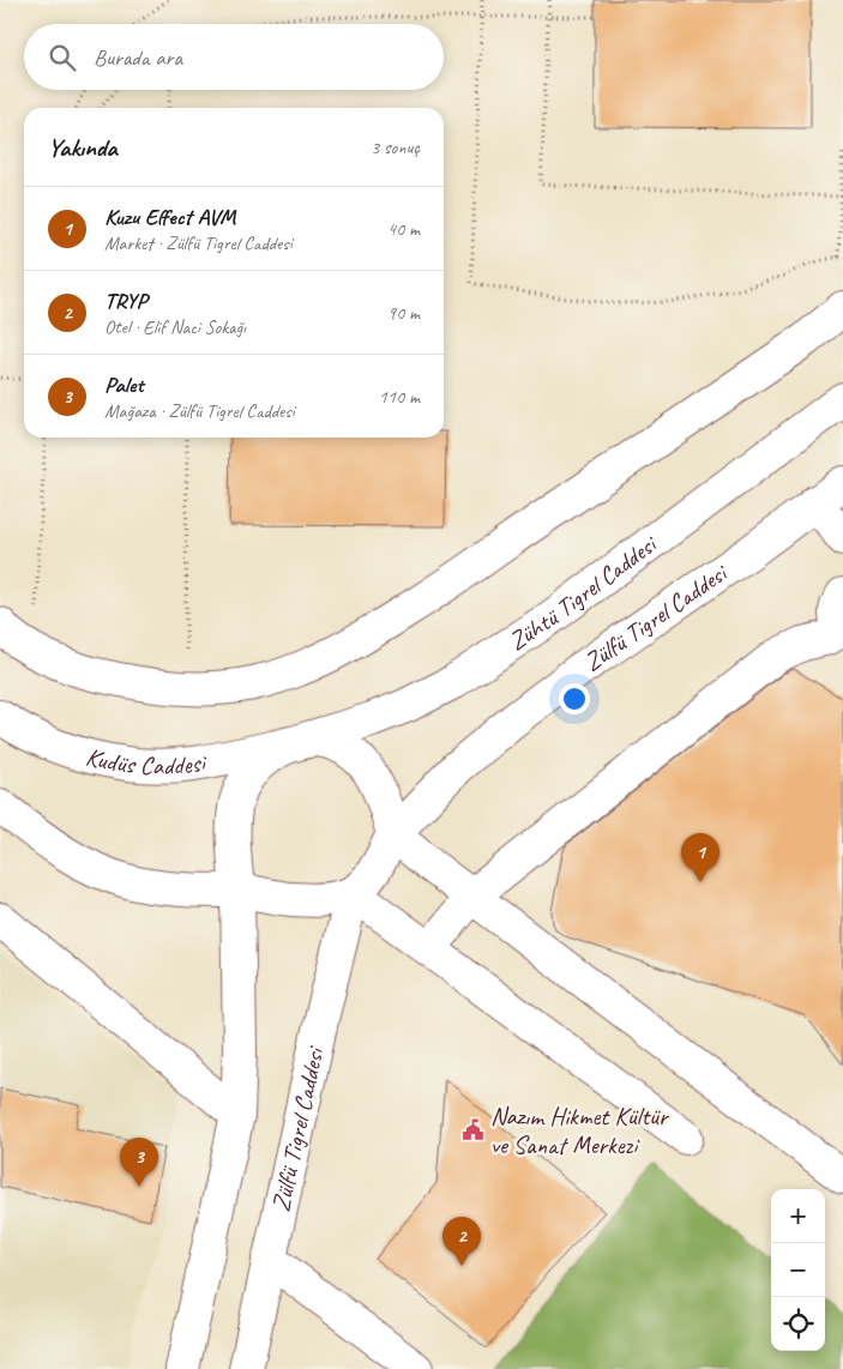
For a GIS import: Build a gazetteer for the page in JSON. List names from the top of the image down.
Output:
{
  "streets": {
    "main road": ["Zühtü Tigrel Caddesi", "Zülfü Tigrel Caddesi", "Kudüs Caddesi"]
  },
  "crossings": [
    ["Zühtü Tigrel Caddesi", "Zülfü Tigrel Caddesi"],
    ["Zühtü Tigrel Caddesi", "Kudüs Caddesi"],
    ["Zülfü Tigrel Caddesi", "Kudüs Caddesi"]
  ],
  "places": {
    "public building": ["Nazım Hikmet Kültür ve Sanat Merkezi"]
  },
  "page": {
    "search": "Burada ara",
    "heading": ["Yakında", "3 sonuç"],
    "list": [
      {
        "mark": "1",
        "name": "Kuzu Effect AVM",
        "note": "Market · Zülfü Tigrel Caddesi",
        "value": "40 m"
      },
      {
        "mark": "2",
        "name": "TRYP",
        "note": "Otel · Elif Naci Sokağı",
        "value": "90 m"
      },
      {
        "mark": "3",
        "name": "Palet",
        "note": "Mağaza · Zülfü Tigrel Caddesi",
        "value": "110 m"
      }
    ],
    "pins": ["1", "3", "2"],
    "map_buttons": ["+", "−"]
  }
}
